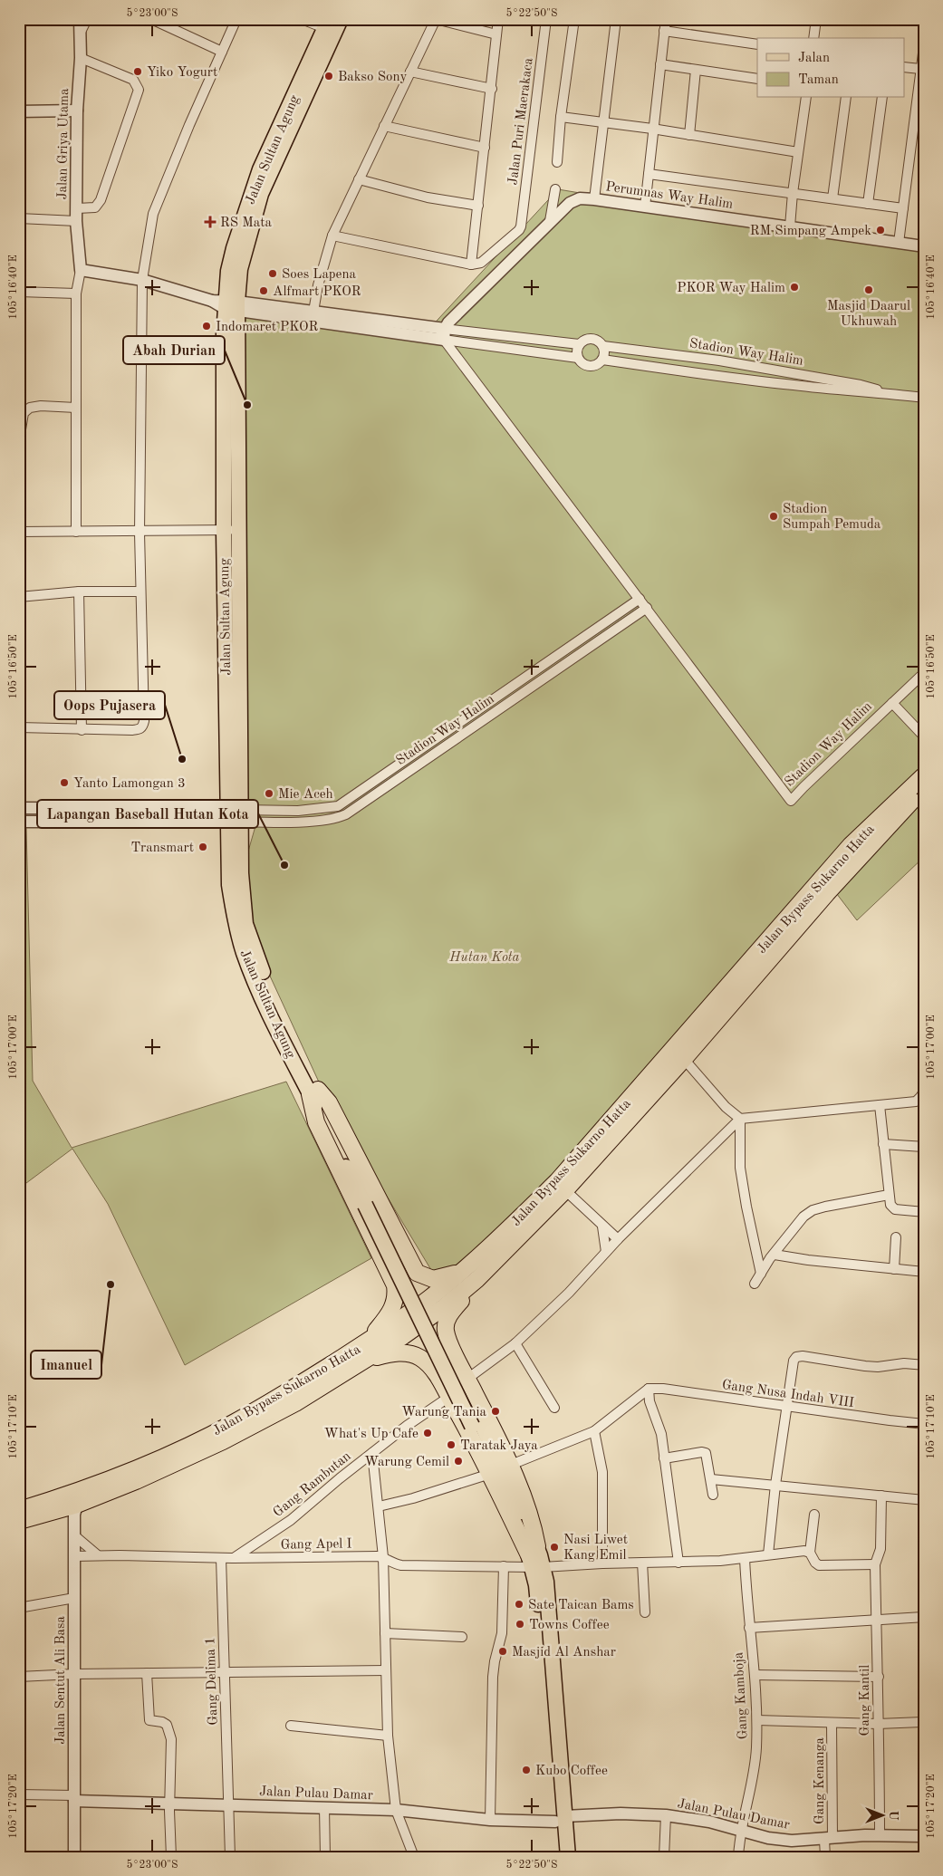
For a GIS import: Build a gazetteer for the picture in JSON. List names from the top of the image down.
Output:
{
  "streets": {
    "highway": ["Jalan Bypass Sukarno Hatta"],
    "main road": ["Jalan Sultan Agung"],
    "street": [
      "Jalan Puri Maerakaca",
      "Jalan Griya Utama",
      "Perumnas Way Halim",
      "Stadion Way Halim",
      "Gang Nusa Indah VIII",
      "Gang Rambutan",
      "Gang Apel I",
      "Jalan Sentut Ali Basa",
      "Gang Delima 1",
      "Gang Kamboja",
      "Gang Kantil",
      "Gang Kenanga",
      "Jalan Pulau Damar"
    ]
  },
  "crossings": [
    ["Jalan Sultan Agung", "Stadion Way Halim"],
    ["Jalan Sultan Agung", "Gang Apel I"],
    ["Jalan Sultan Agung", "Jalan Pulau Damar"],
    ["Jalan Bypass Sukarno Hatta", "Jalan Sentut Ali Basa"],
    ["Gang Rambutan", "Gang Apel I"],
    ["Gang Apel I", "Jalan Sentut Ali Basa"],
    ["Gang Apel I", "Gang Delima 1"],
    ["Gang Apel I", "Gang Kamboja"],
    ["Jalan Sentut Ali Basa", "Jalan Pulau Damar"],
    ["Gang Delima 1", "Jalan Pulau Damar"],
    ["Gang Kamboja", "Jalan Pulau Damar"],
    ["Gang Kantil", "Jalan Pulau Damar"],
    ["Gang Kenanga", "Jalan Pulau Damar"]
  ],
  "parks": ["Hutan Kota"],
  "places": {
    "other": [
      "Yiko Yogurt",
      "Bakso Sony",
      "RM Simpang Ampek",
      "Soes Lapena",
      "PKOR Way Halim",
      "Masjid Daarul Ukhuwah",
      "Alfmart PKOR",
      "Indomaret PKOR",
      "Abah Durian",
      "Stadion Sumpah Pemuda",
      "Oops Pujasera",
      "Yanto Lamongan 3",
      "Mie Aceh",
      "Transmart",
      "Lapangan Baseball Hutan Kota",
      "Imanuel",
      "Warung Tania",
      "What's Up Cafe",
      "Taratak Jaya",
      "Warung Cemil",
      "Nasi Liwet Kang Emil",
      "Sate Taican Bams",
      "Towns Coffee",
      "Masjid Al Anshar",
      "Kubo Coffee"
    ],
    "health": ["RS Mata"]
  },
  "legend": ["Jalan", "Taman"],
  "north": "right",
  "coordinates": [
    "5°23'00\"S",
    "5°22'50\"S",
    "105°16'40\"E",
    "105°16'50\"E",
    "105°17'00\"E",
    "105°17'10\"E",
    "105°17'20\"E"
  ]
}
